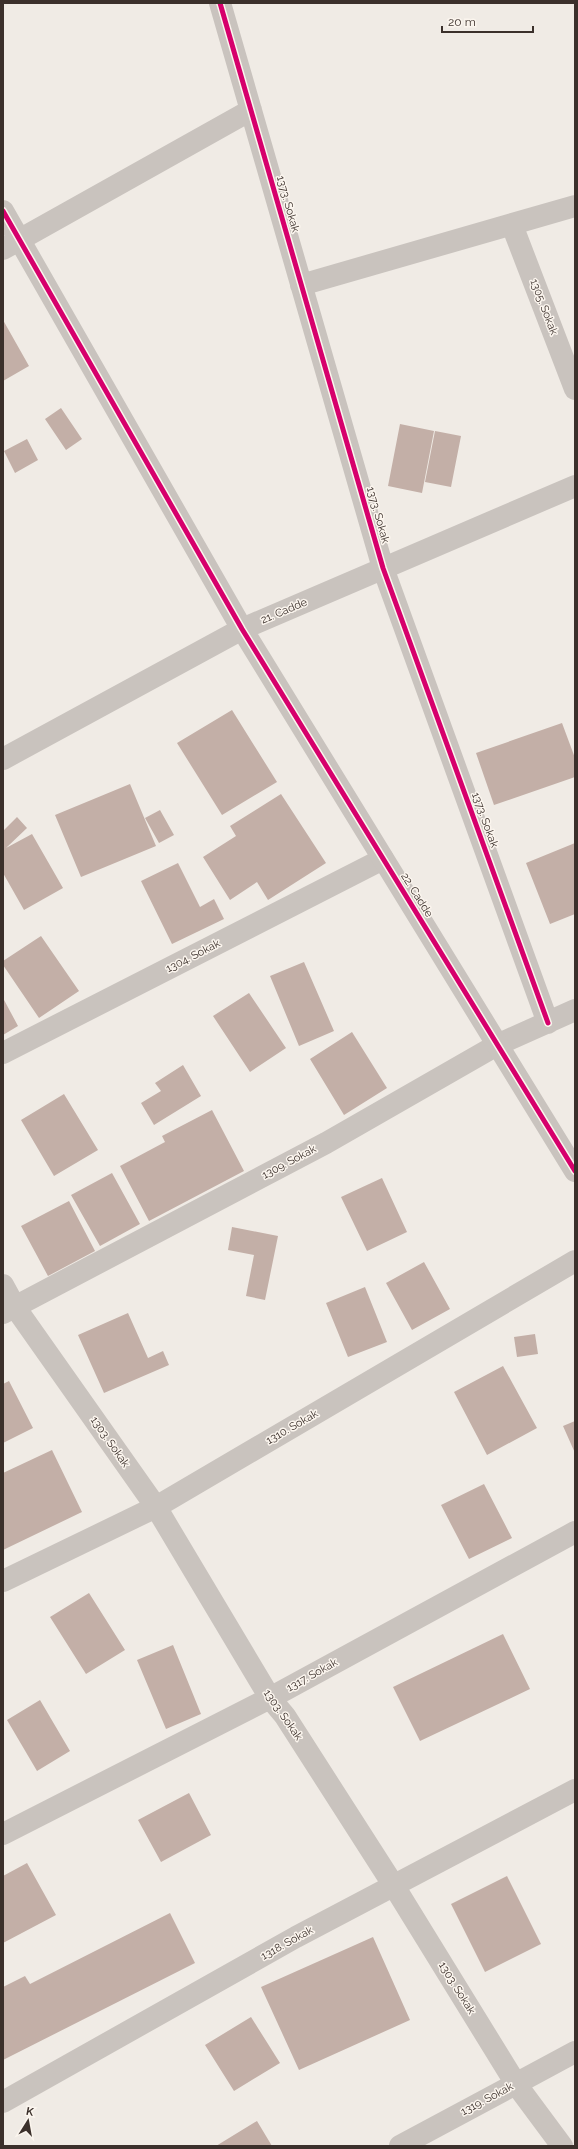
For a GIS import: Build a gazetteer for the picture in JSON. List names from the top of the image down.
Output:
{
  "streets": {
    "street": [
      "1373. Sokak",
      "1305. Sokak",
      "21. Cadde",
      "22. Cadde",
      "1304. Sokak",
      "1309. Sokak",
      "1310. Sokak",
      "1303. Sokak",
      "1317. Sokak",
      "1318. Sokak",
      "1319. Sokak"
    ]
  },
  "crossings": [
    ["1373. Sokak", "21. Cadde"],
    ["1373. Sokak", "1309. Sokak"],
    ["21. Cadde", "22. Cadde"],
    ["22. Cadde", "1304. Sokak"],
    ["22. Cadde", "1309. Sokak"],
    ["1309. Sokak", "1303. Sokak"],
    ["1310. Sokak", "1303. Sokak"],
    ["1303. Sokak", "1317. Sokak"],
    ["1303. Sokak", "1318. Sokak"],
    ["1303. Sokak", "1319. Sokak"]
  ],
  "scale_bar": "20 m",
  "north": "top"
}
